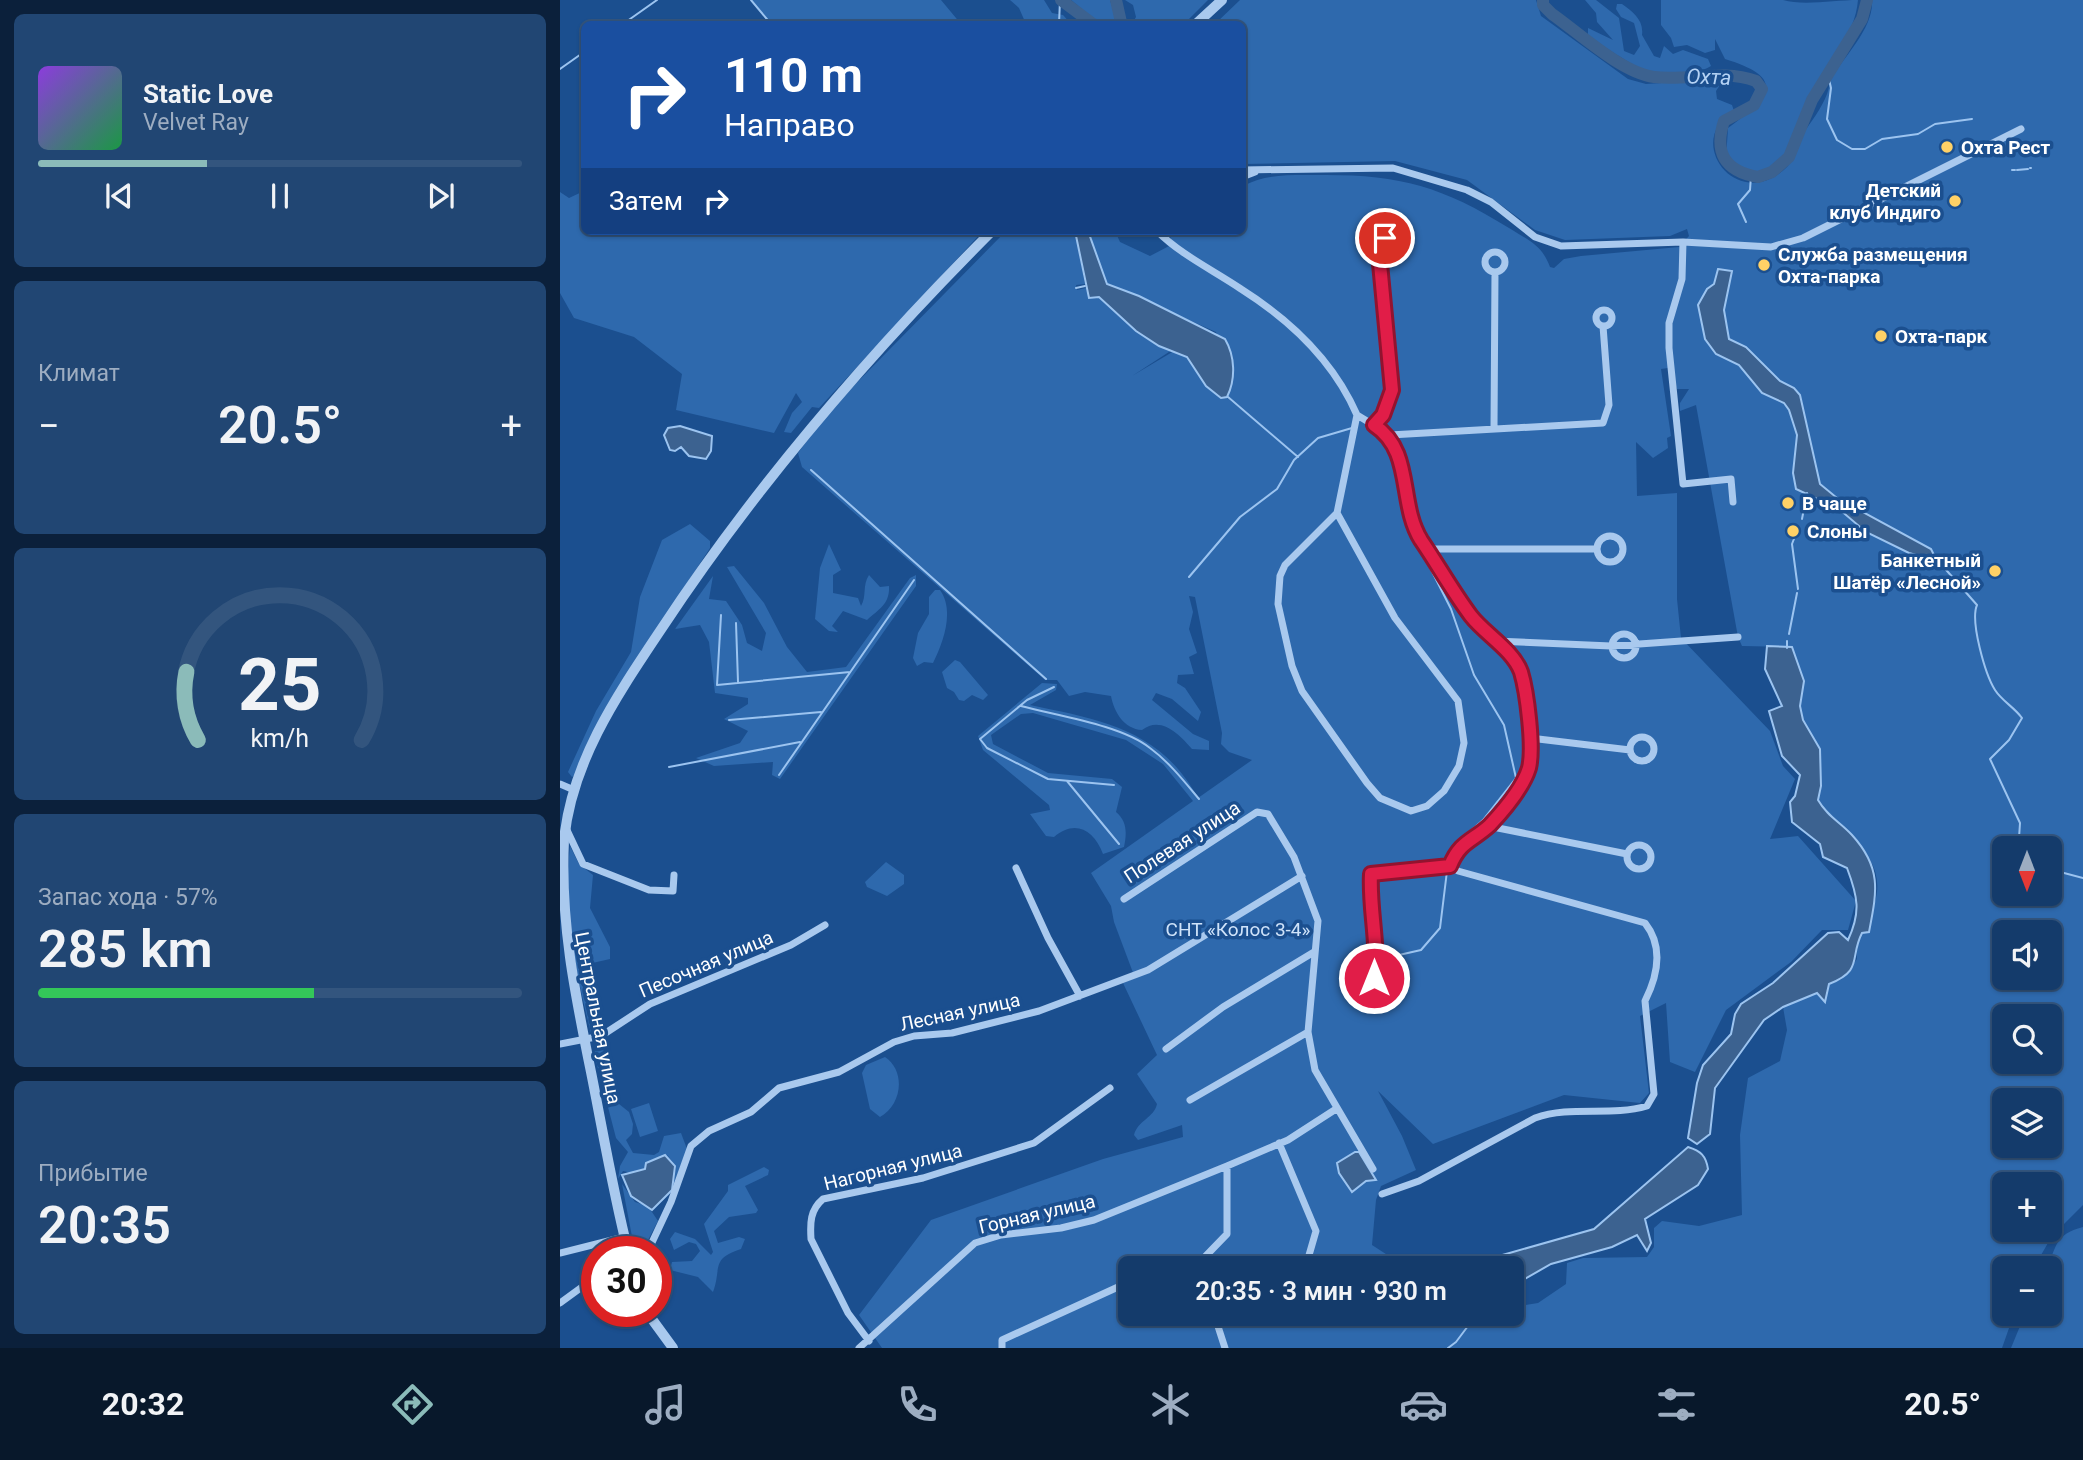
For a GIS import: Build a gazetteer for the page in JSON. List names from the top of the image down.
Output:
{
  "streets": {
    "street": [
      "Полевая улица",
      "Песочная улица",
      "Лесная улица",
      "Центральная улица",
      "Нагорная улица",
      "Горная улица"
    ]
  },
  "crossings": [
    ["Полевая улица", "Лесная улица"],
    ["Песочная улица", "Центральная улица"],
    ["Нагорная улица", "Горная улица"]
  ],
  "water": ["Охта"],
  "parks": ["СНТ «Колос 3-4»"],
  "places": [
    "Охта Рест",
    "Детский клуб Индиго",
    "Служба размещения Охта-парка",
    "Охта-парк",
    "В чаще",
    "Слоны",
    "Банкетный Шатёр «Лесной»"
  ],
  "north": "bottom",
  "page": {
    "turn": ["110 m", "Направо"],
    "song": ["Static Love", "Velvet Ray"],
    "then": "Затем",
    "tile": [
      "Климат",
      ["Запас хода · 57%", "285 km"],
      ["Прибытие", "20:35"]
    ],
    "heat": ["−", "20.5°", "+"],
    "map_buttons": ["+", "−"],
    "limit": "30",
    "trip": "20:35 · 3 мин · 930 m",
    "tabs": ["20:32", "20.5°"],
    "gauge": ["25", "km/h"]
  }
}
